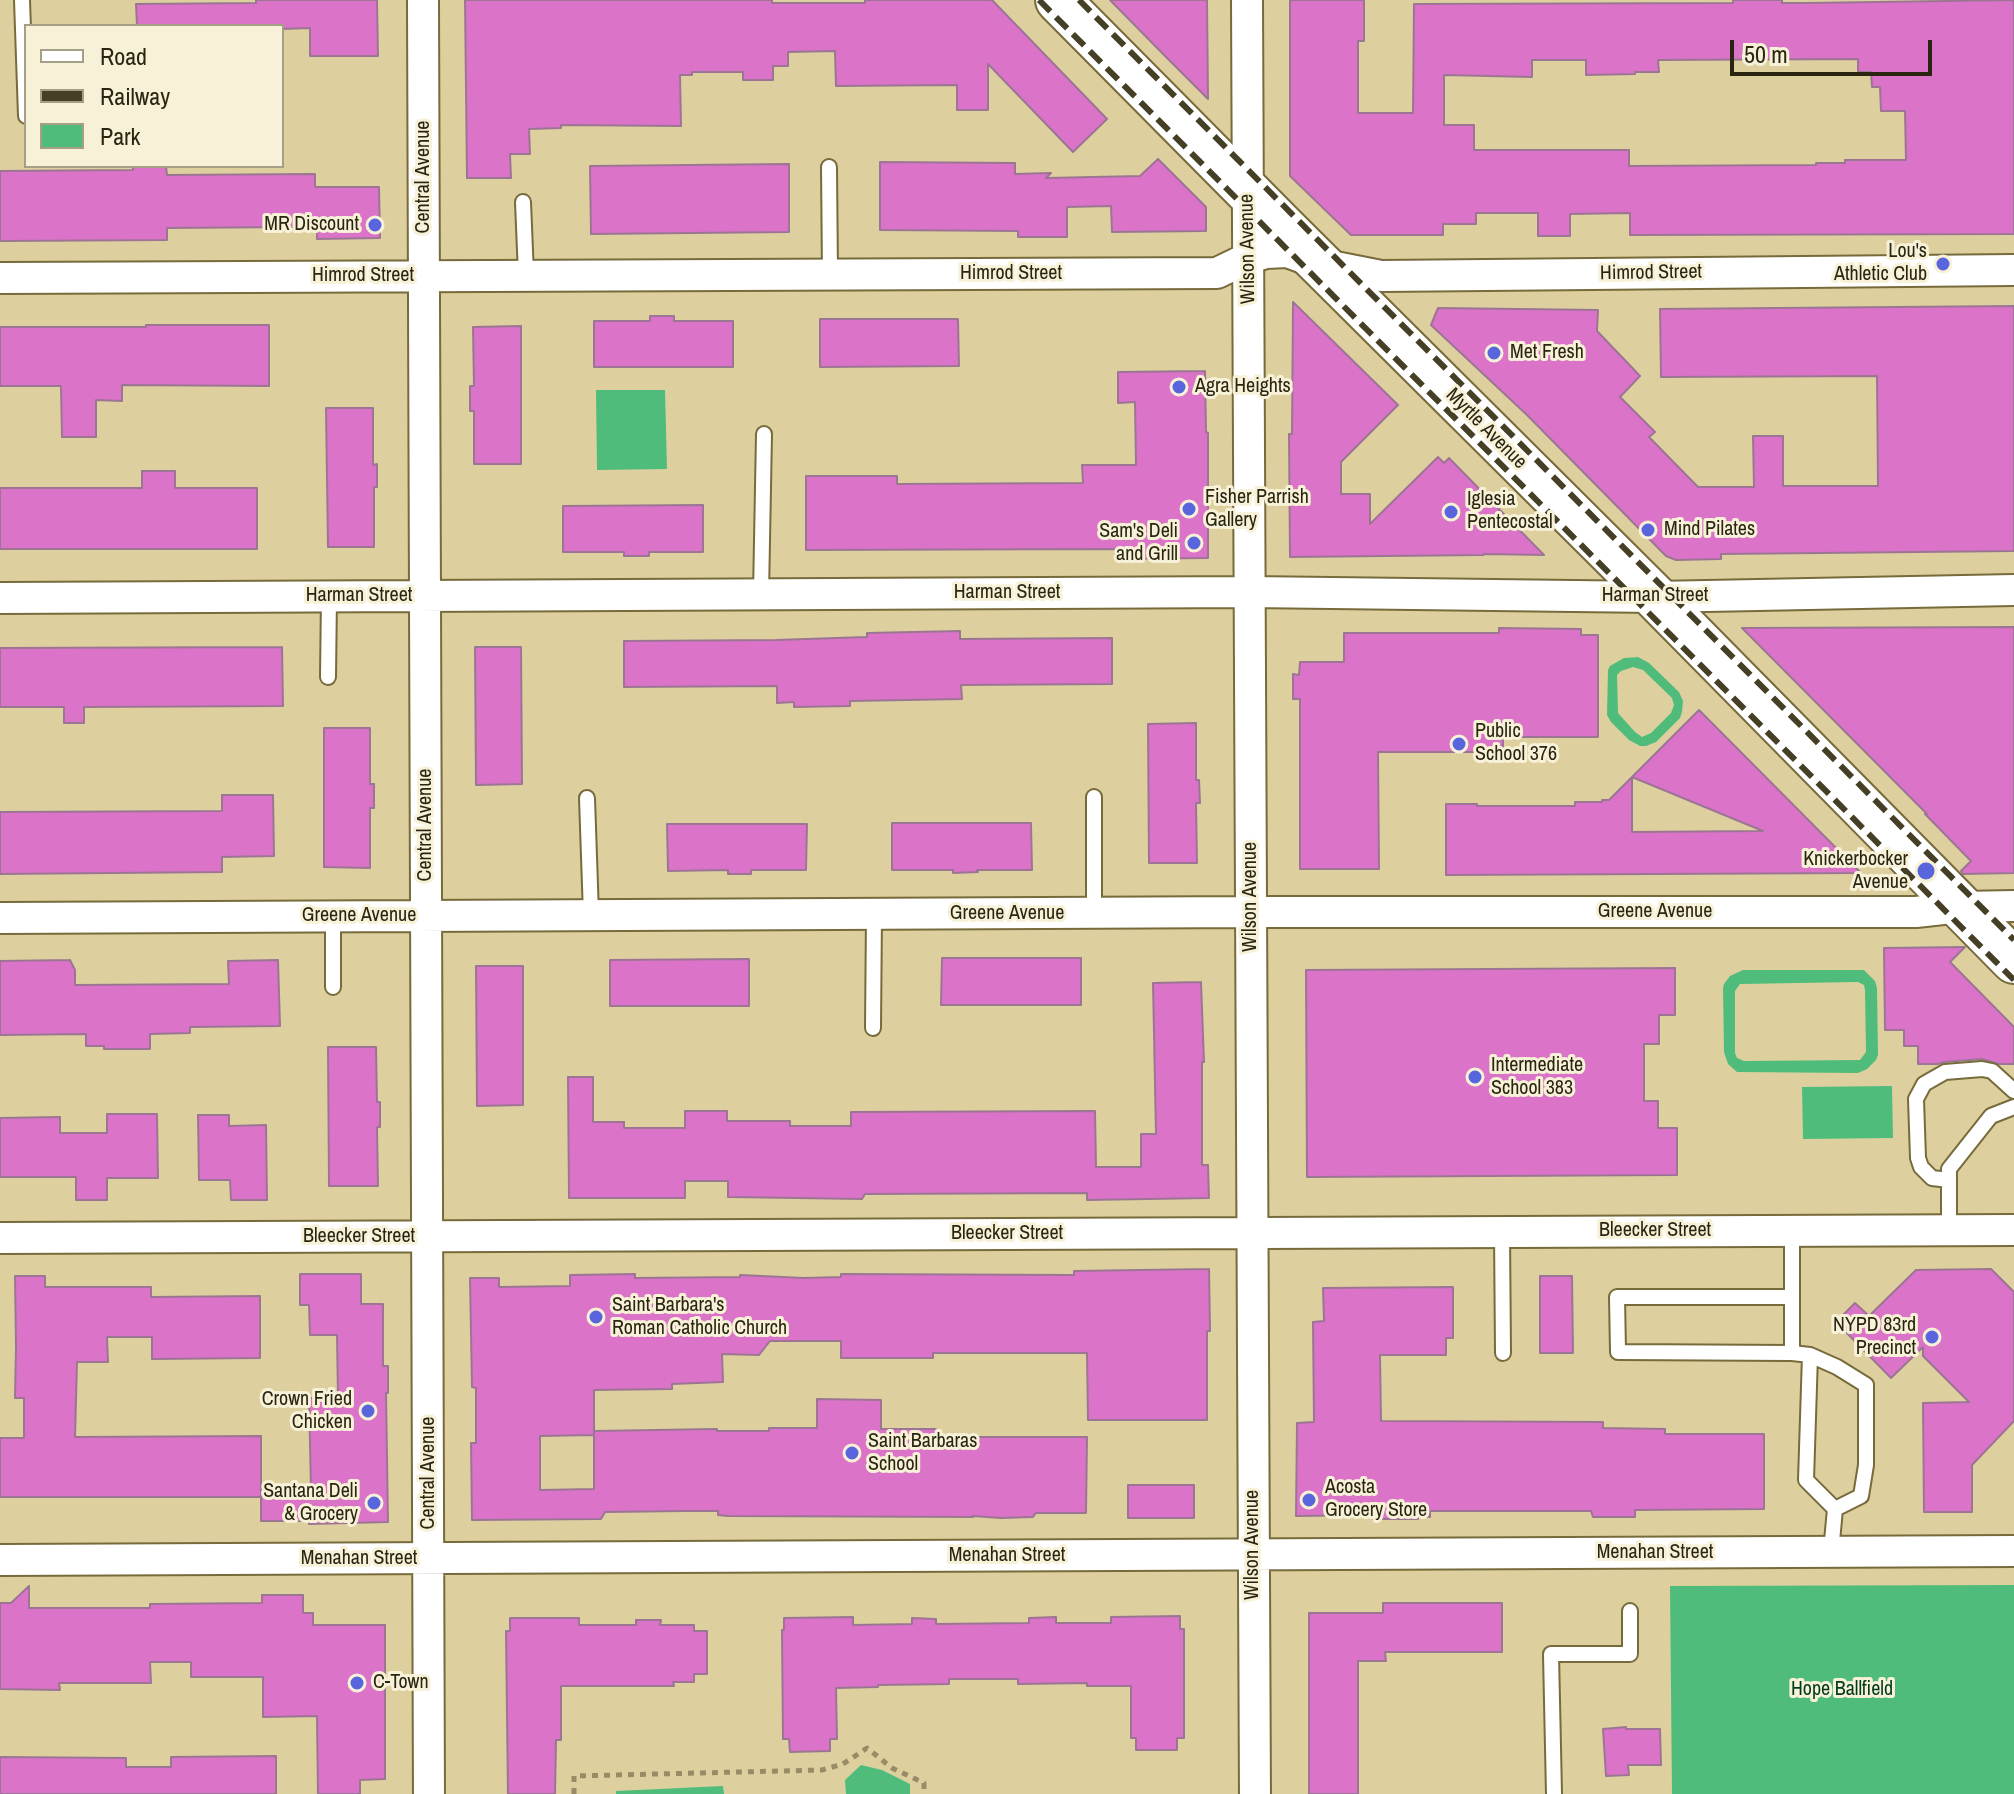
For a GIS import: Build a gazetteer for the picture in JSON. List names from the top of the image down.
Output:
{
  "streets": {
    "main road": ["Myrtle Avenue"],
    "street": [
      "Central Avenue",
      "Wilson Avenue",
      "Himrod Street",
      "Harman Street",
      "Greene Avenue",
      "Bleecker Street",
      "Menahan Street"
    ]
  },
  "crossings": [
    ["Central Avenue", "Himrod Street"],
    ["Central Avenue", "Harman Street"],
    ["Central Avenue", "Greene Avenue"],
    ["Central Avenue", "Bleecker Street"],
    ["Central Avenue", "Menahan Street"],
    ["Wilson Avenue", "Himrod Street"],
    ["Wilson Avenue", "Myrtle Avenue"],
    ["Wilson Avenue", "Harman Street"],
    ["Wilson Avenue", "Greene Avenue"],
    ["Wilson Avenue", "Bleecker Street"],
    ["Wilson Avenue", "Menahan Street"],
    ["Himrod Street", "Myrtle Avenue"],
    ["Myrtle Avenue", "Harman Street"],
    ["Myrtle Avenue", "Greene Avenue"]
  ],
  "parks": ["Hope Ballfield"],
  "places": [
    "MR Discount",
    "Lou's Athletic Club",
    "Met Fresh",
    "Agra Heights",
    "Fisher Parrish Gallery",
    "Iglesia Pentecostal",
    "Mind Pilates",
    "Sam's Deli and Grill",
    "Public School 376",
    "Knickerbocker Avenue",
    "Intermediate School 383",
    "Saint Barbara's Roman Catholic Church",
    "NYPD 83rd Precinct",
    "Crown Fried Chicken",
    "Saint Barbaras School",
    "Acosta Grocery Store",
    "Santana Deli & Grocery",
    "C-Town"
  ],
  "legend": ["Road", "Railway", "Park"],
  "scale_bar": "50 m"
}
